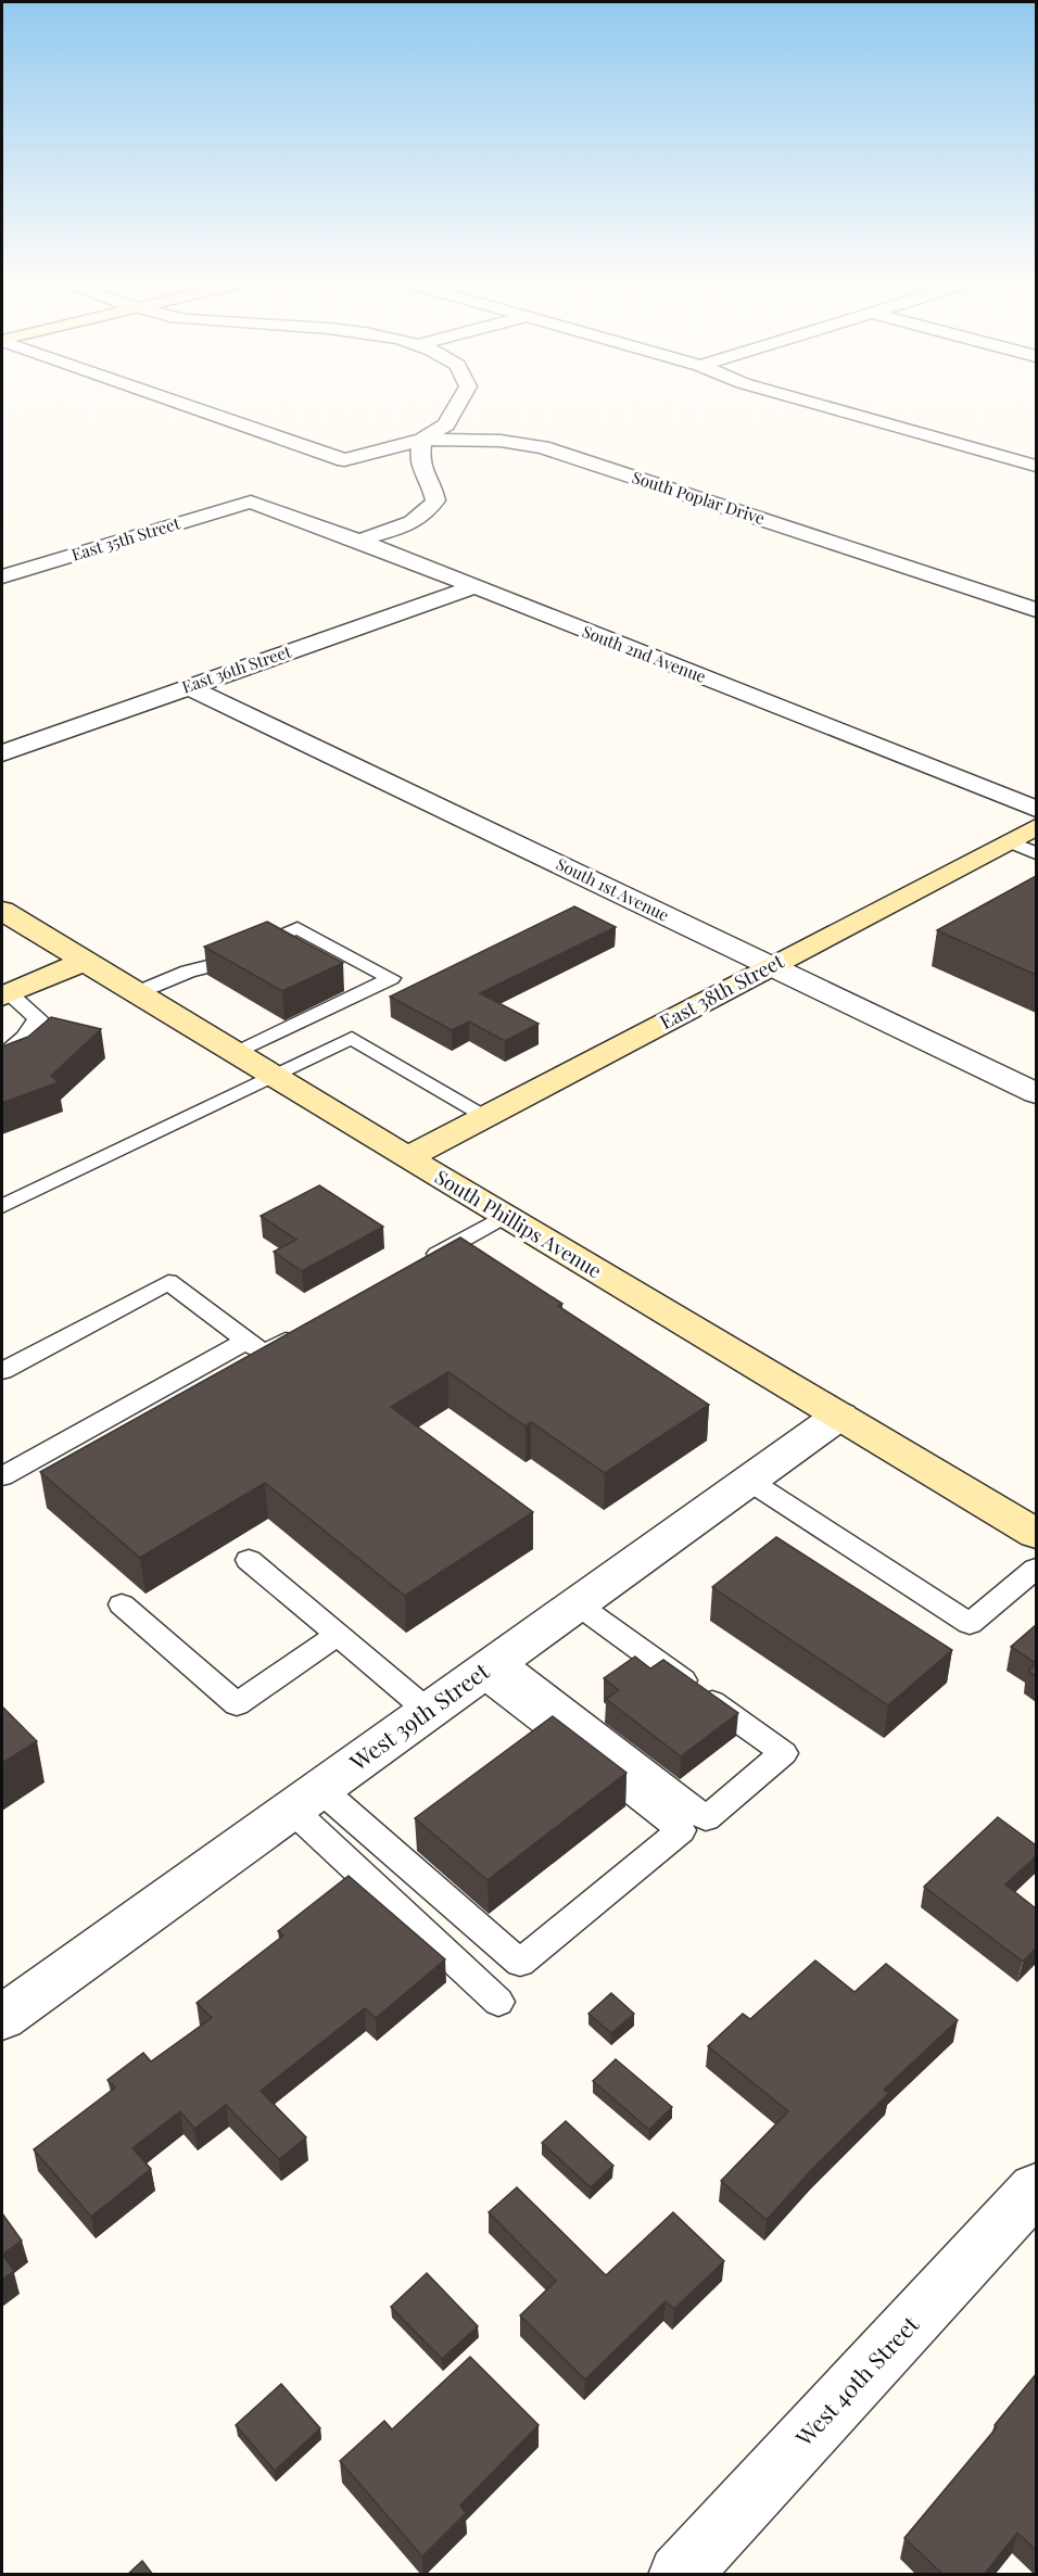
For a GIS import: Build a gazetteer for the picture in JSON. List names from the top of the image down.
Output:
{
  "streets": {
    "street": [
      "South Poplar Drive",
      "East 35th Street",
      "South 2nd Avenue",
      "East 36th Street",
      "South 1st Avenue",
      "East 38th Street",
      "South Phillips Avenue",
      "West 39th Street",
      "West 40th Street"
    ]
  },
  "crossings": [
    ["East 35th Street", "South 2nd Avenue"],
    ["South 2nd Avenue", "East 36th Street"],
    ["East 36th Street", "South 1st Avenue"],
    ["South 1st Avenue", "East 38th Street"],
    ["East 38th Street", "South Phillips Avenue"],
    ["South Phillips Avenue", "West 39th Street"]
  ]
}
